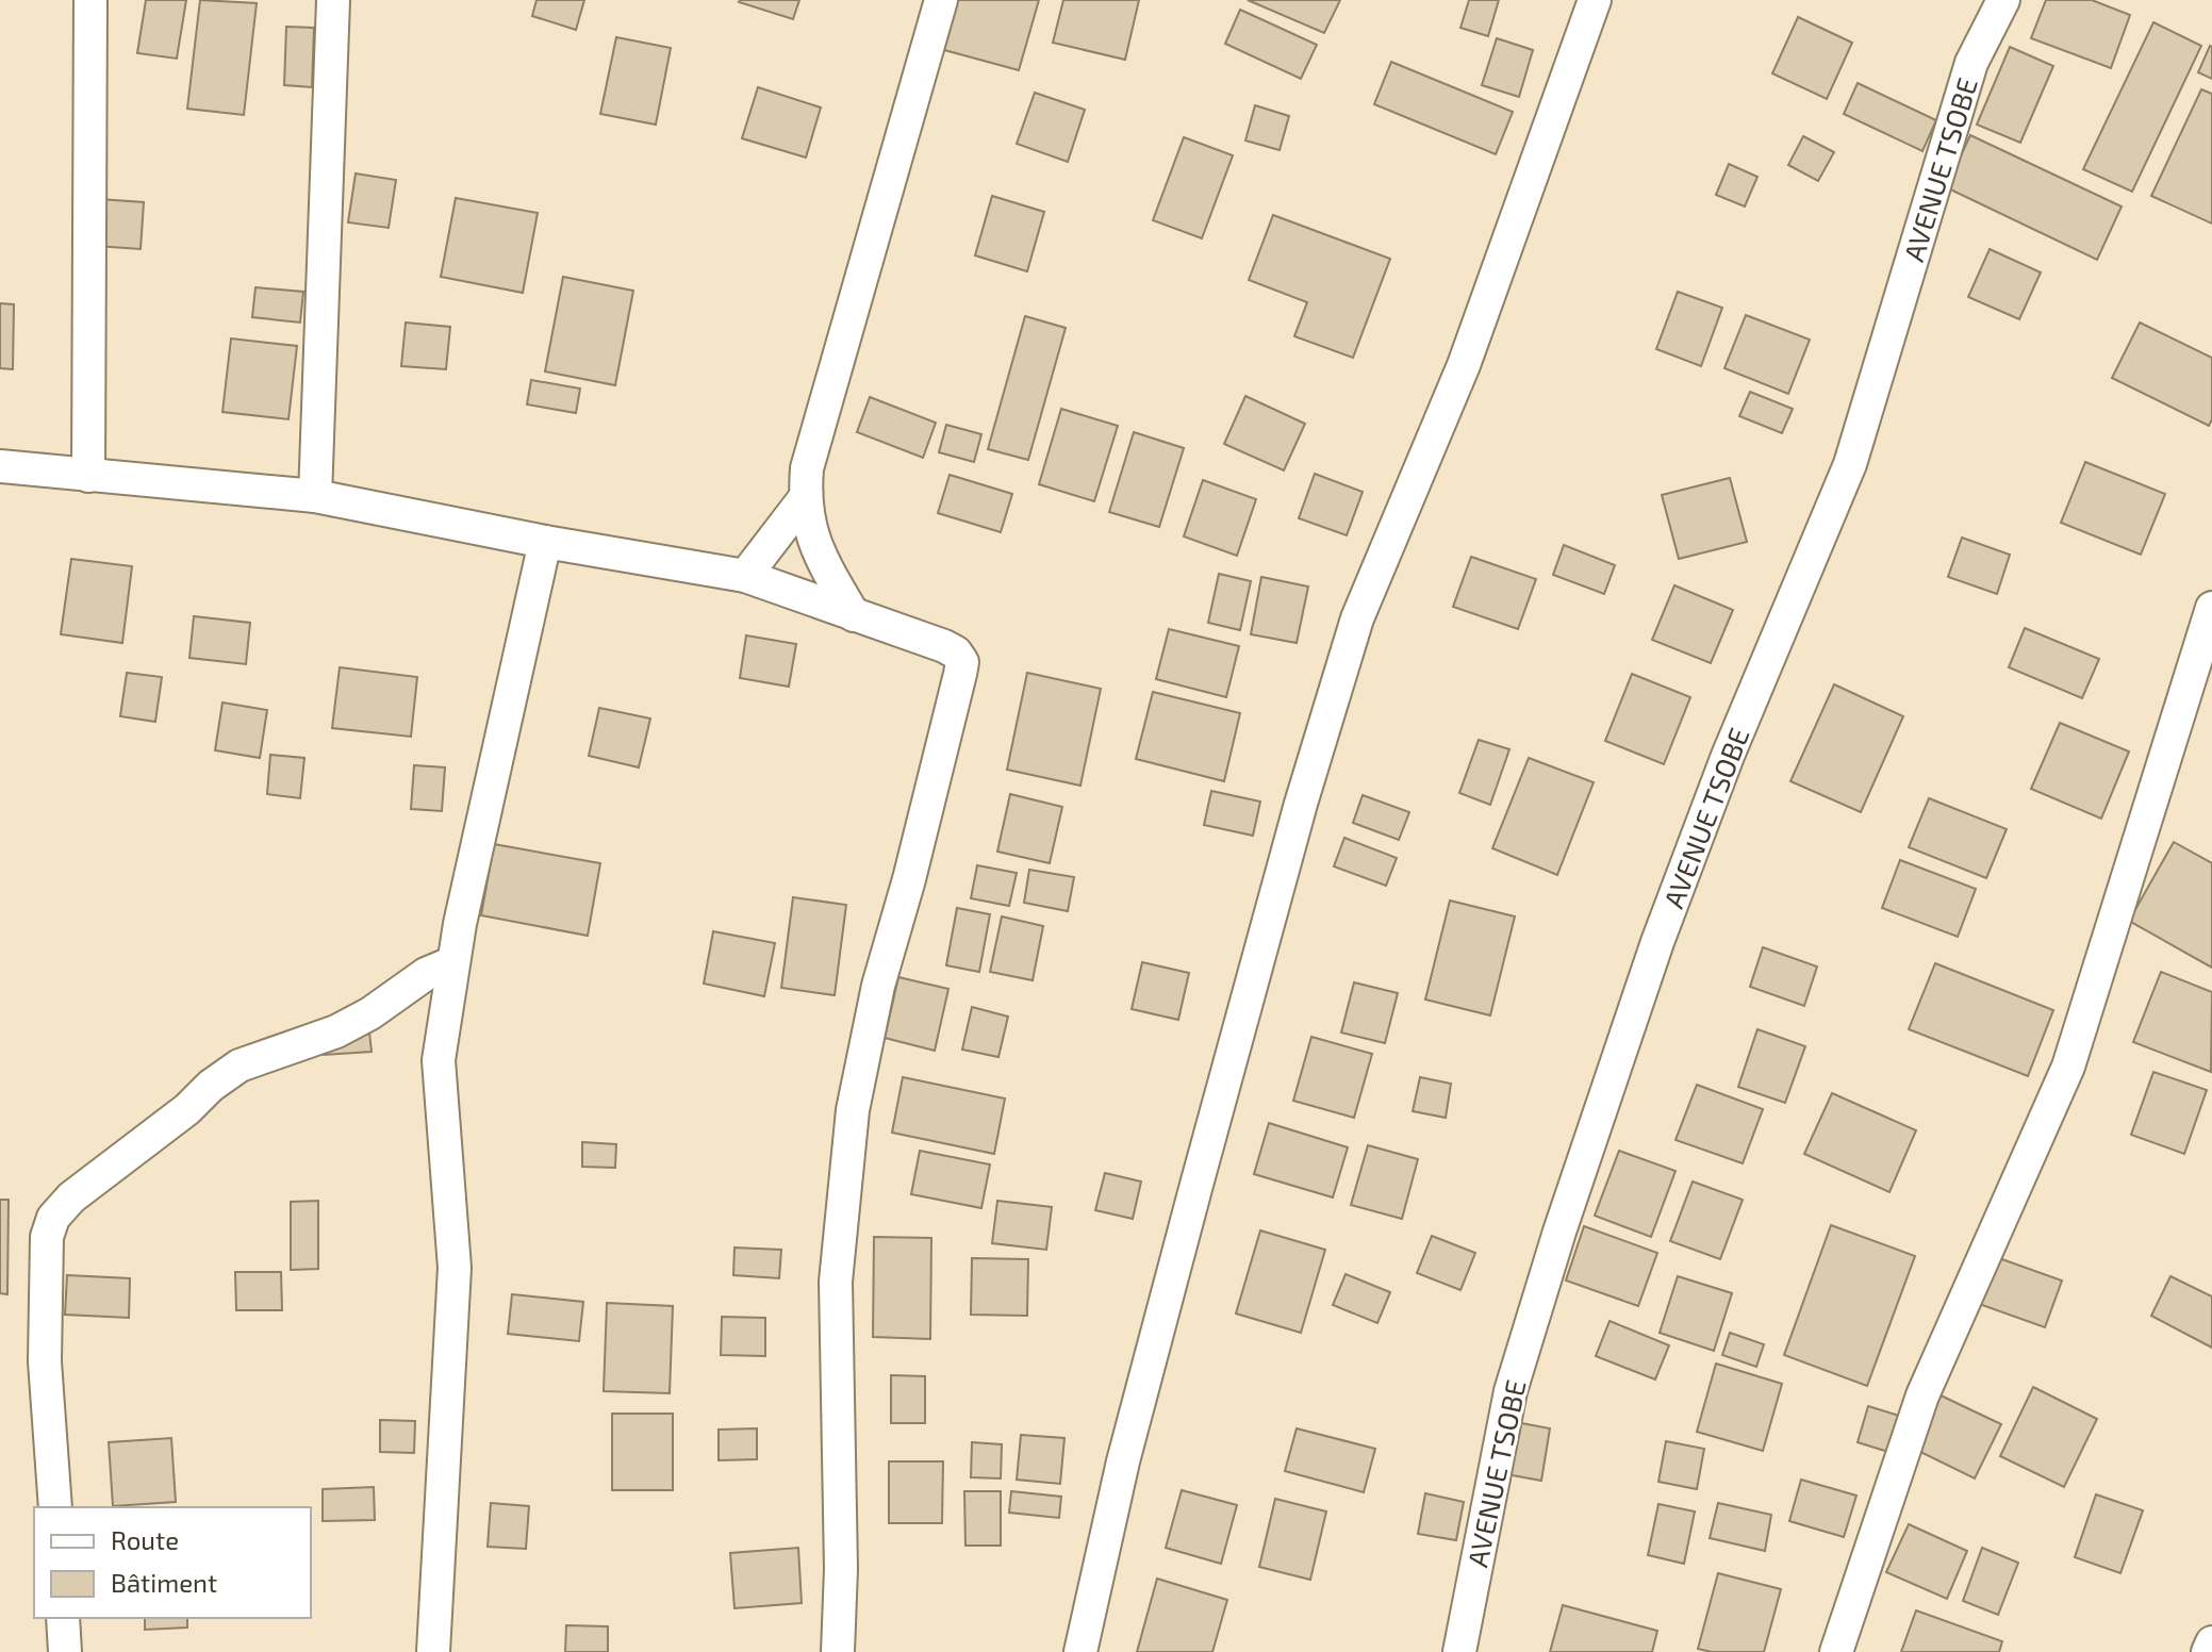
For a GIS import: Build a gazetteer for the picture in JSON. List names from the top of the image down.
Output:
{
  "streets": {
    "street": ["AVENUE TSOBE"]
  },
  "legend": ["Route", "Bâtiment"]
}
